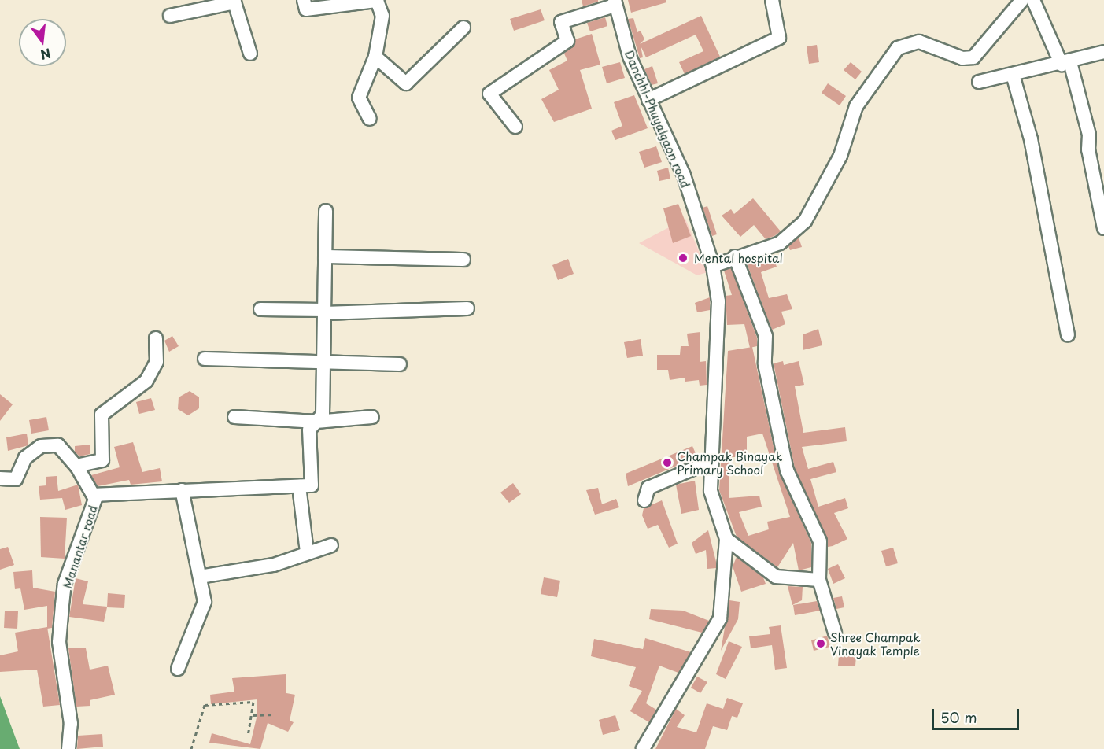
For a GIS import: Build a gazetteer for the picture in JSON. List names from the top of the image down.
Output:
{
  "streets": {
    "street": ["Danchhi-Phuyalgaon road", "Manantar road"]
  },
  "places": ["Mental hospital", "Champak Binayak Primary School", "Shree Champak Vinayak Temple"],
  "scale_bar": "50 m",
  "north": "bottom"
}
